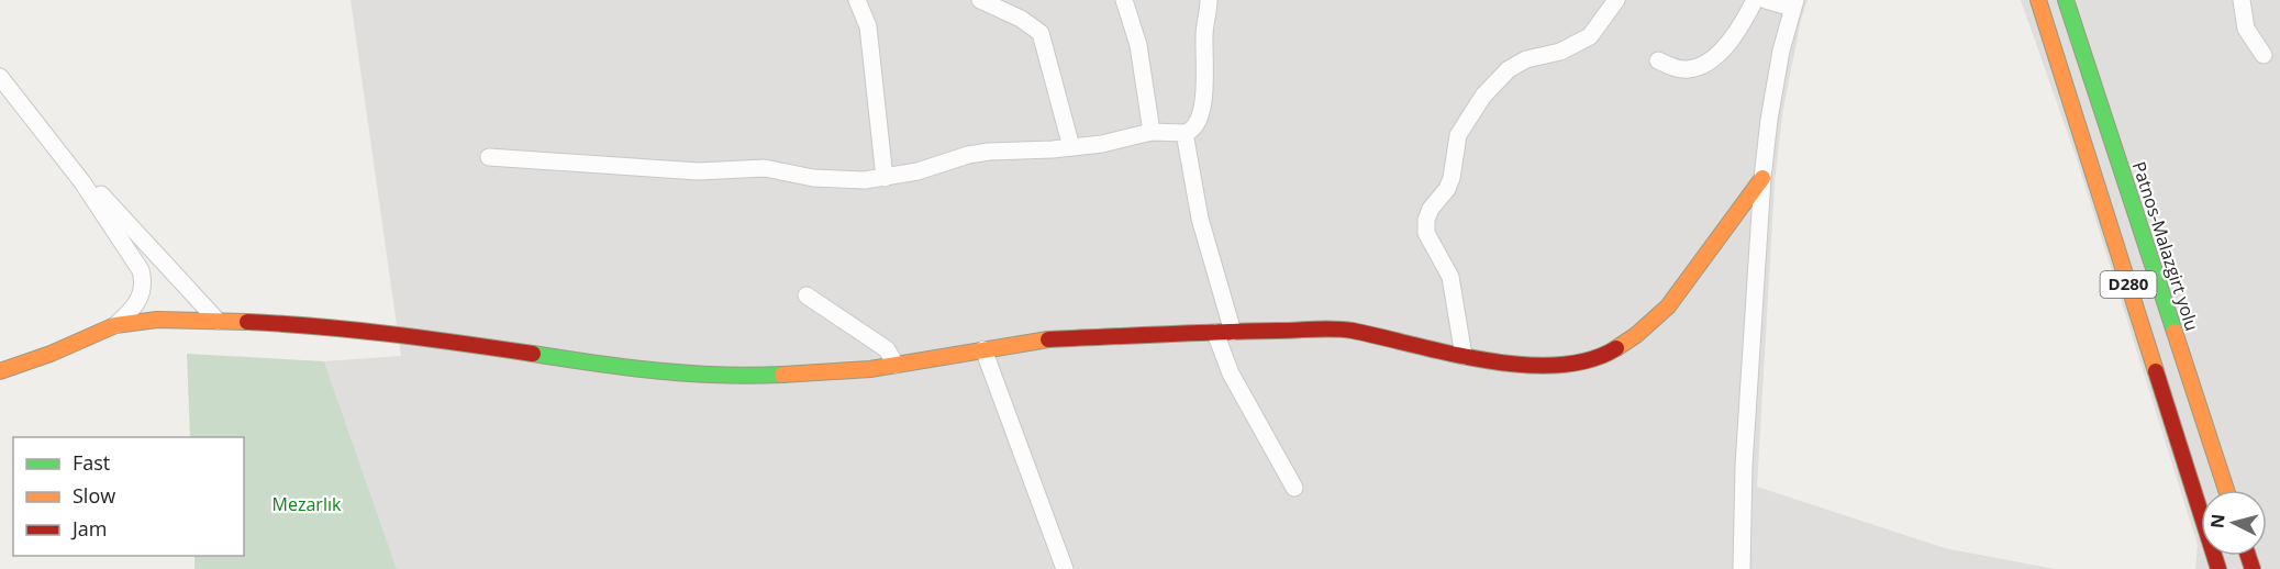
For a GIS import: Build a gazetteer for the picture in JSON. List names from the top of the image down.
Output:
{
  "streets": {
    "street": ["Patnos-Malazgirt yolu", "D280"]
  },
  "parks": ["Mezarlık"],
  "legend": ["Fast", "Slow", "Jam"],
  "north": "left"
}
